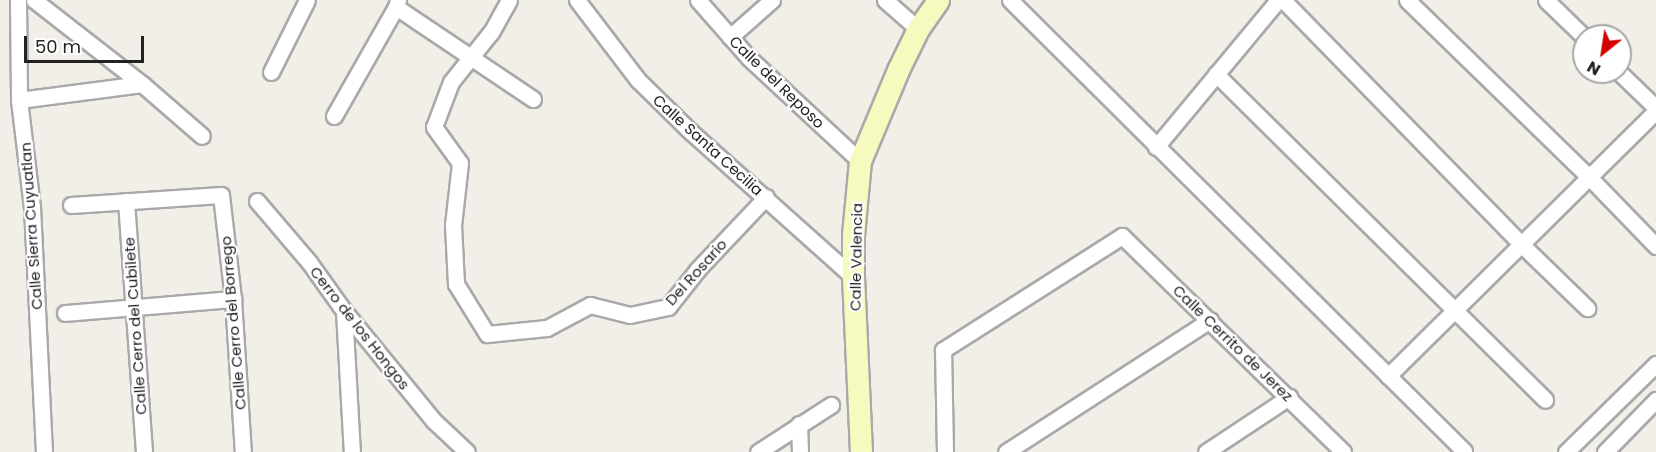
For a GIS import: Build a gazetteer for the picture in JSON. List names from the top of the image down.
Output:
{
  "streets": {
    "street": [
      "Calle del Reposo",
      "Calle Santa Cecilia",
      "Calle Sierra Cuyuatlan",
      "Calle Valencia",
      "Del Rosario",
      "Calle Cerro del Borrego",
      "Calle Cerro del Cubilete",
      "Cerro de los Hongos",
      "Calle Cerrito de Jerez"
    ]
  },
  "crossings": [
    ["Calle del Reposo", "Calle Valencia"],
    ["Calle Santa Cecilia", "Calle Valencia"],
    ["Calle Santa Cecilia", "Del Rosario"],
    ["Calle Cerro del Borrego", "Calle Cerro del Cubilete"]
  ],
  "scale_bar": "50 m",
  "north": "bottom left"
}
